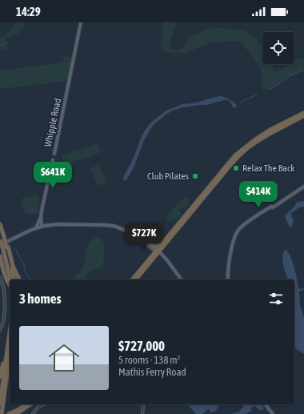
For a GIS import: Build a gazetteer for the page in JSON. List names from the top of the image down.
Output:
{
  "streets": {
    "main road": ["Whipple Road"]
  },
  "places": ["Relax The Back", "Club Pilates"],
  "page": {
    "status": "14:29",
    "price": ["$641K", "$414K", "$727K"],
    "heading": "3 homes",
    "list": [
      {
        "name": "$727,000",
        "note": "5 rooms · 138 m² · Mathis Ferry Road"
      }
    ]
  }
}
